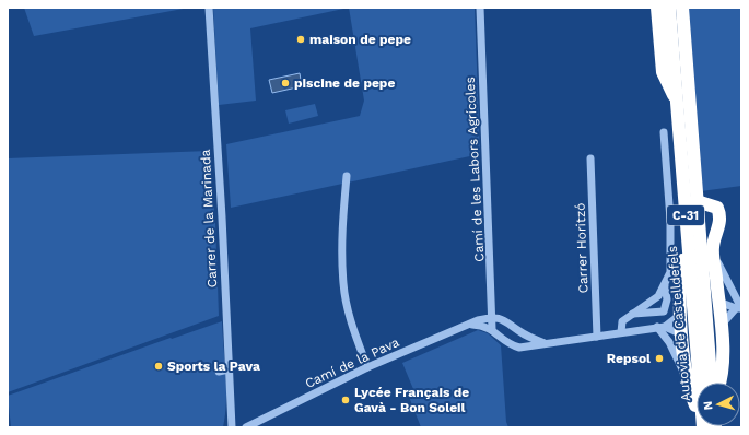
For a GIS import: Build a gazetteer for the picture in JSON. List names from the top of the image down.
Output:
{
  "streets": {
    "highway": ["C-31", "Autovia de Castelldefels"],
    "street": [
      "Camí de les Labors Agrícoles",
      "Carrer de la Marinada",
      "Carrer Horitzó",
      "Camí de la Pava"
    ]
  },
  "crossings": [
    ["Camí de les Labors Agrícoles", "Camí de la Pava"]
  ],
  "places": [
    "maison de pepe",
    "piscine de pepe",
    "Repsol",
    "Sports la Pava",
    "Lycée Français de Gavà - Bon Soleil"
  ],
  "north": "left"
}
